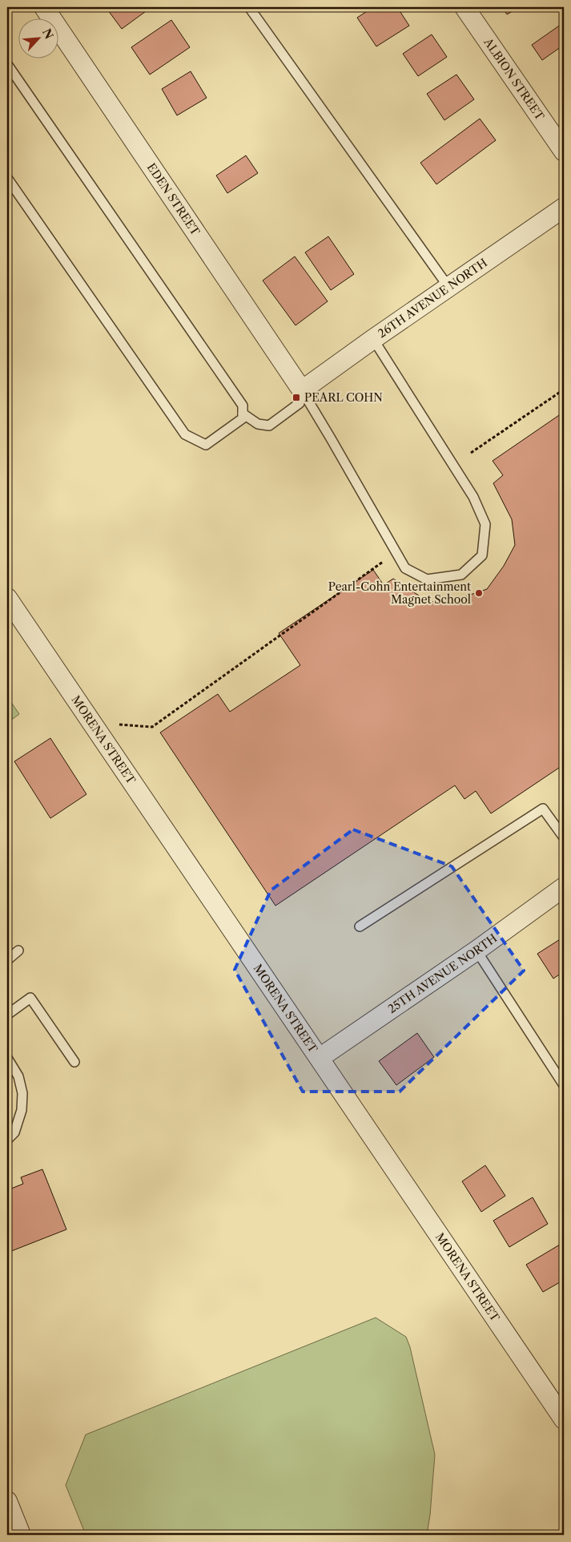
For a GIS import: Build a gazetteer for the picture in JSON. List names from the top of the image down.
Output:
{
  "streets": {
    "street": [
      "ALBION STREET",
      "EDEN STREET",
      "26TH AVENUE NORTH",
      "MORENA STREET",
      "25TH AVENUE NORTH"
    ]
  },
  "crossings": [
    ["EDEN STREET", "26TH AVENUE NORTH"],
    ["MORENA STREET", "25TH AVENUE NORTH"]
  ],
  "places": {
    "transit": ["PEARL COHN"],
    "other": ["Pearl-Cohn Entertainment Magnet School"]
  },
  "north": "top right"
}
